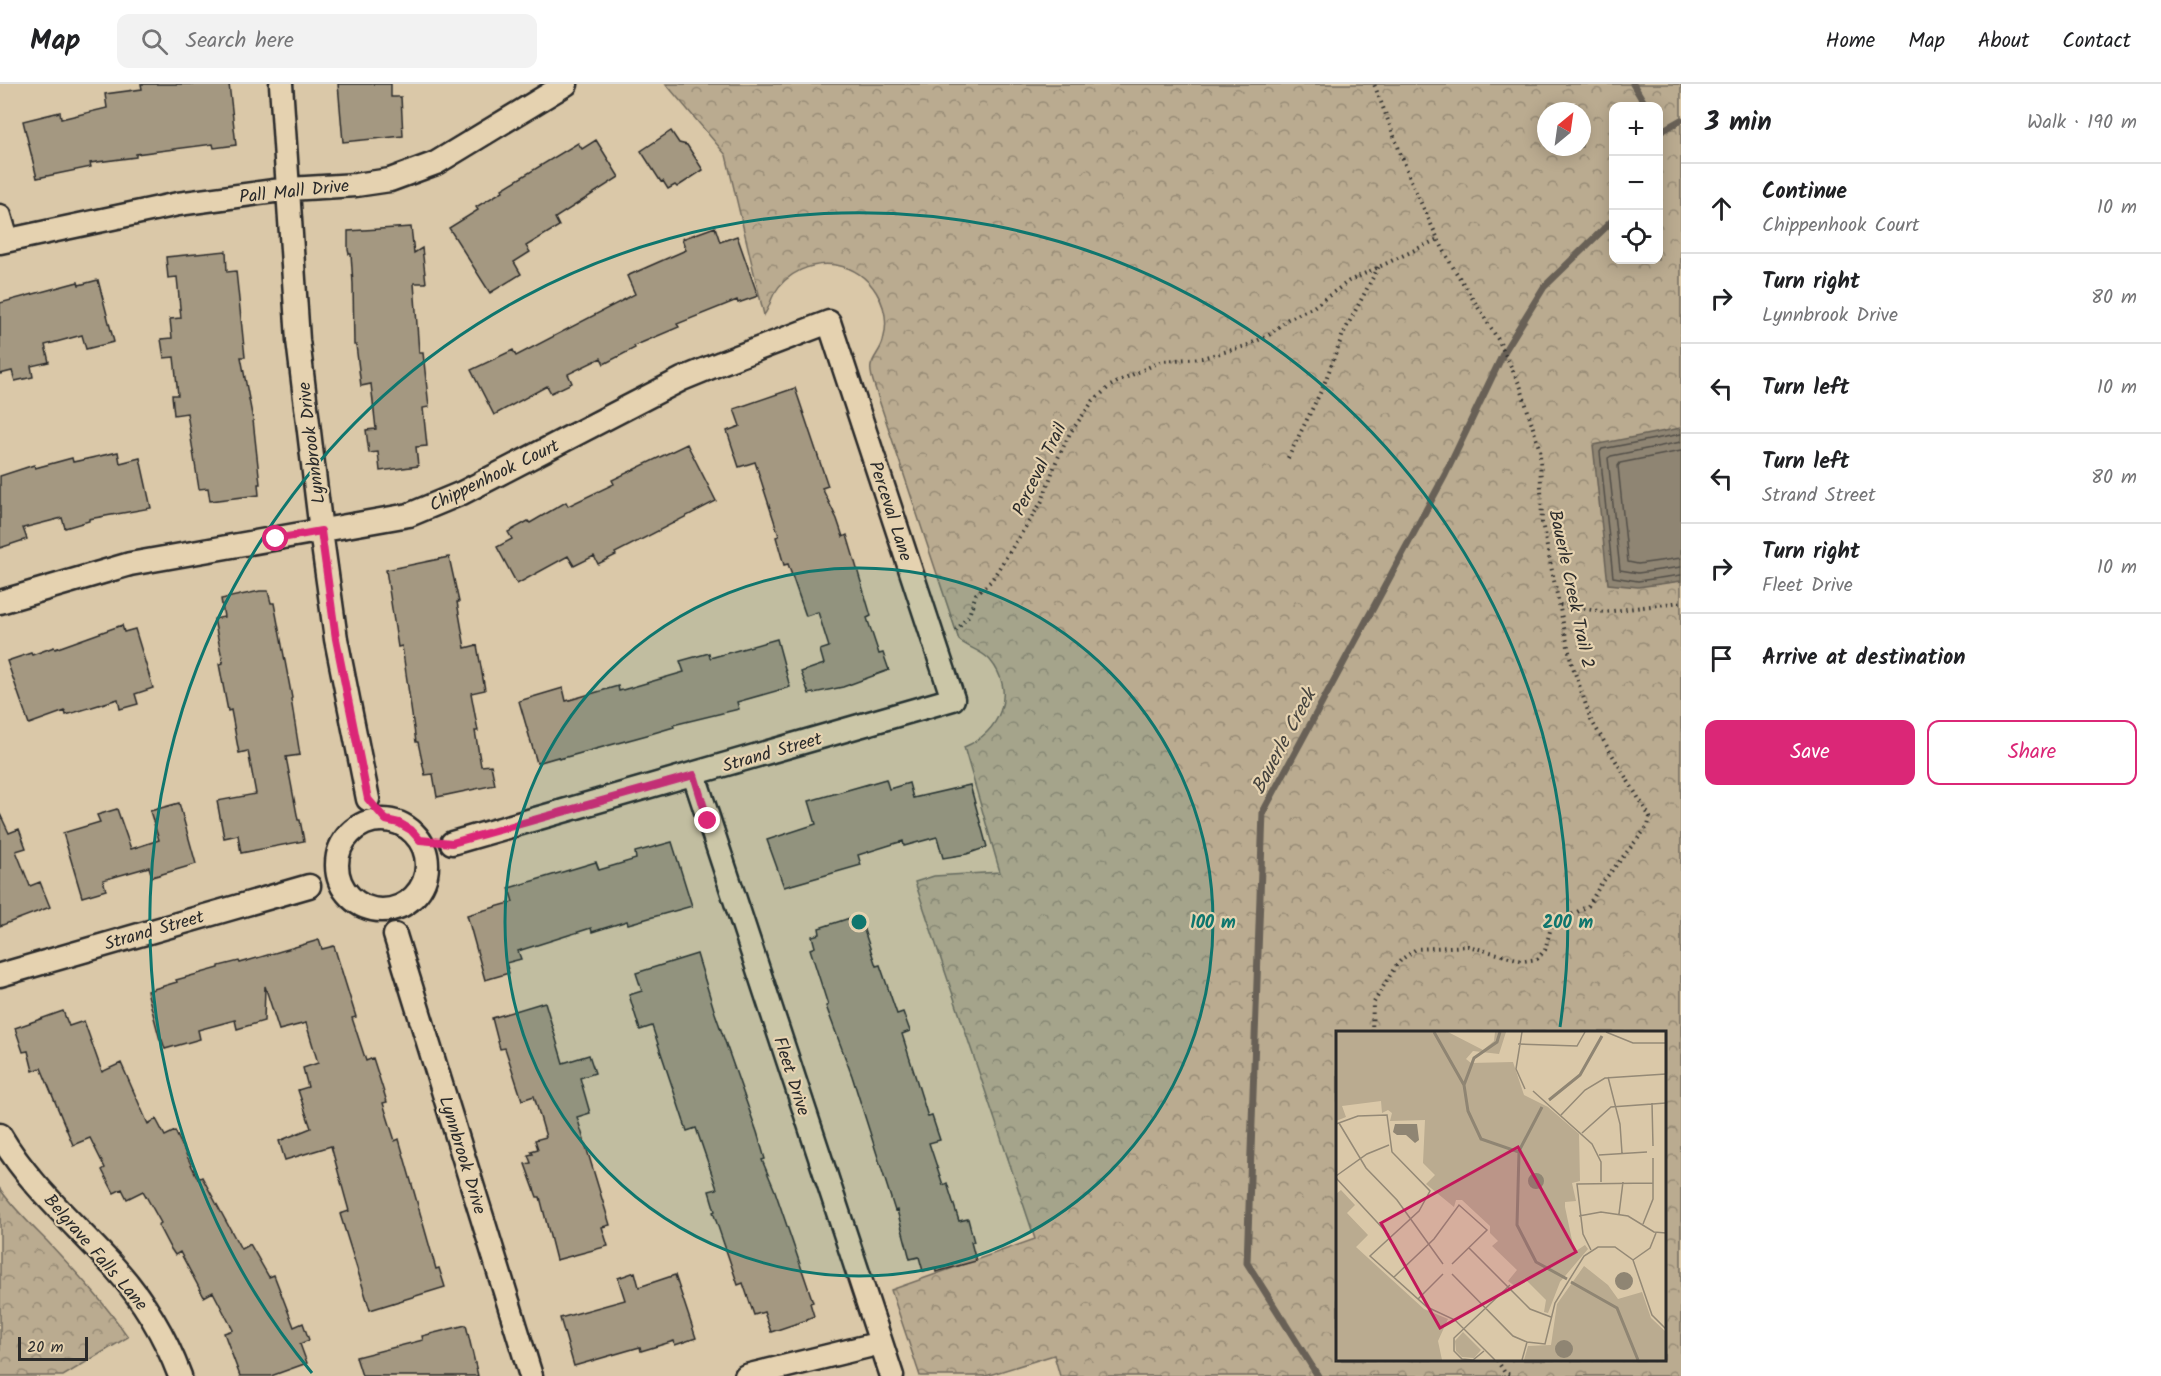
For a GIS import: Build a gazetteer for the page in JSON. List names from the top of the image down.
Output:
{
  "streets": {
    "street": [
      "Pall Mall Drive",
      "Lynnbrook Drive",
      "Chippenhook Court",
      "Perceval Lane",
      "Strand Street",
      "Fleet Drive",
      "Belgrave Falls Lane"
    ],
    "path": ["Perceval Trail", "Bauerle Creek Trail 2"]
  },
  "crossings": [
    ["Pall Mall Drive", "Lynnbrook Drive"],
    ["Lynnbrook Drive", "Chippenhook Court"],
    ["Lynnbrook Drive", "Strand Street"],
    ["Perceval Trail", "Bauerle Creek Trail 2"],
    ["Chippenhook Court", "Perceval Lane"],
    ["Perceval Lane", "Strand Street"],
    ["Strand Street", "Fleet Drive"]
  ],
  "water": ["Bauerle Creek"],
  "scale_bar": "20 m",
  "north": "top right",
  "page": {
    "header": "Map",
    "search": "Search here",
    "nav": [
      "Home",
      "Map",
      "About",
      "Contact"
    ],
    "heading": ["3 min", "Walk · 190 m"],
    "map_buttons": ["+", "−"],
    "list": [
      ["Continue", "Chippenhook Court", "10 m"],
      ["Turn right", "Lynnbrook Drive", "80 m"],
      ["Turn left", "10 m"],
      ["Turn left", "Strand Street", "80 m"],
      ["Turn right", "Fleet Drive", "10 m"],
      "Arrive at destination"
    ],
    "buttons": ["Save", "Share"],
    "scale": "20 m"
  },
  "rings": ["100 m", "200 m"]
}
